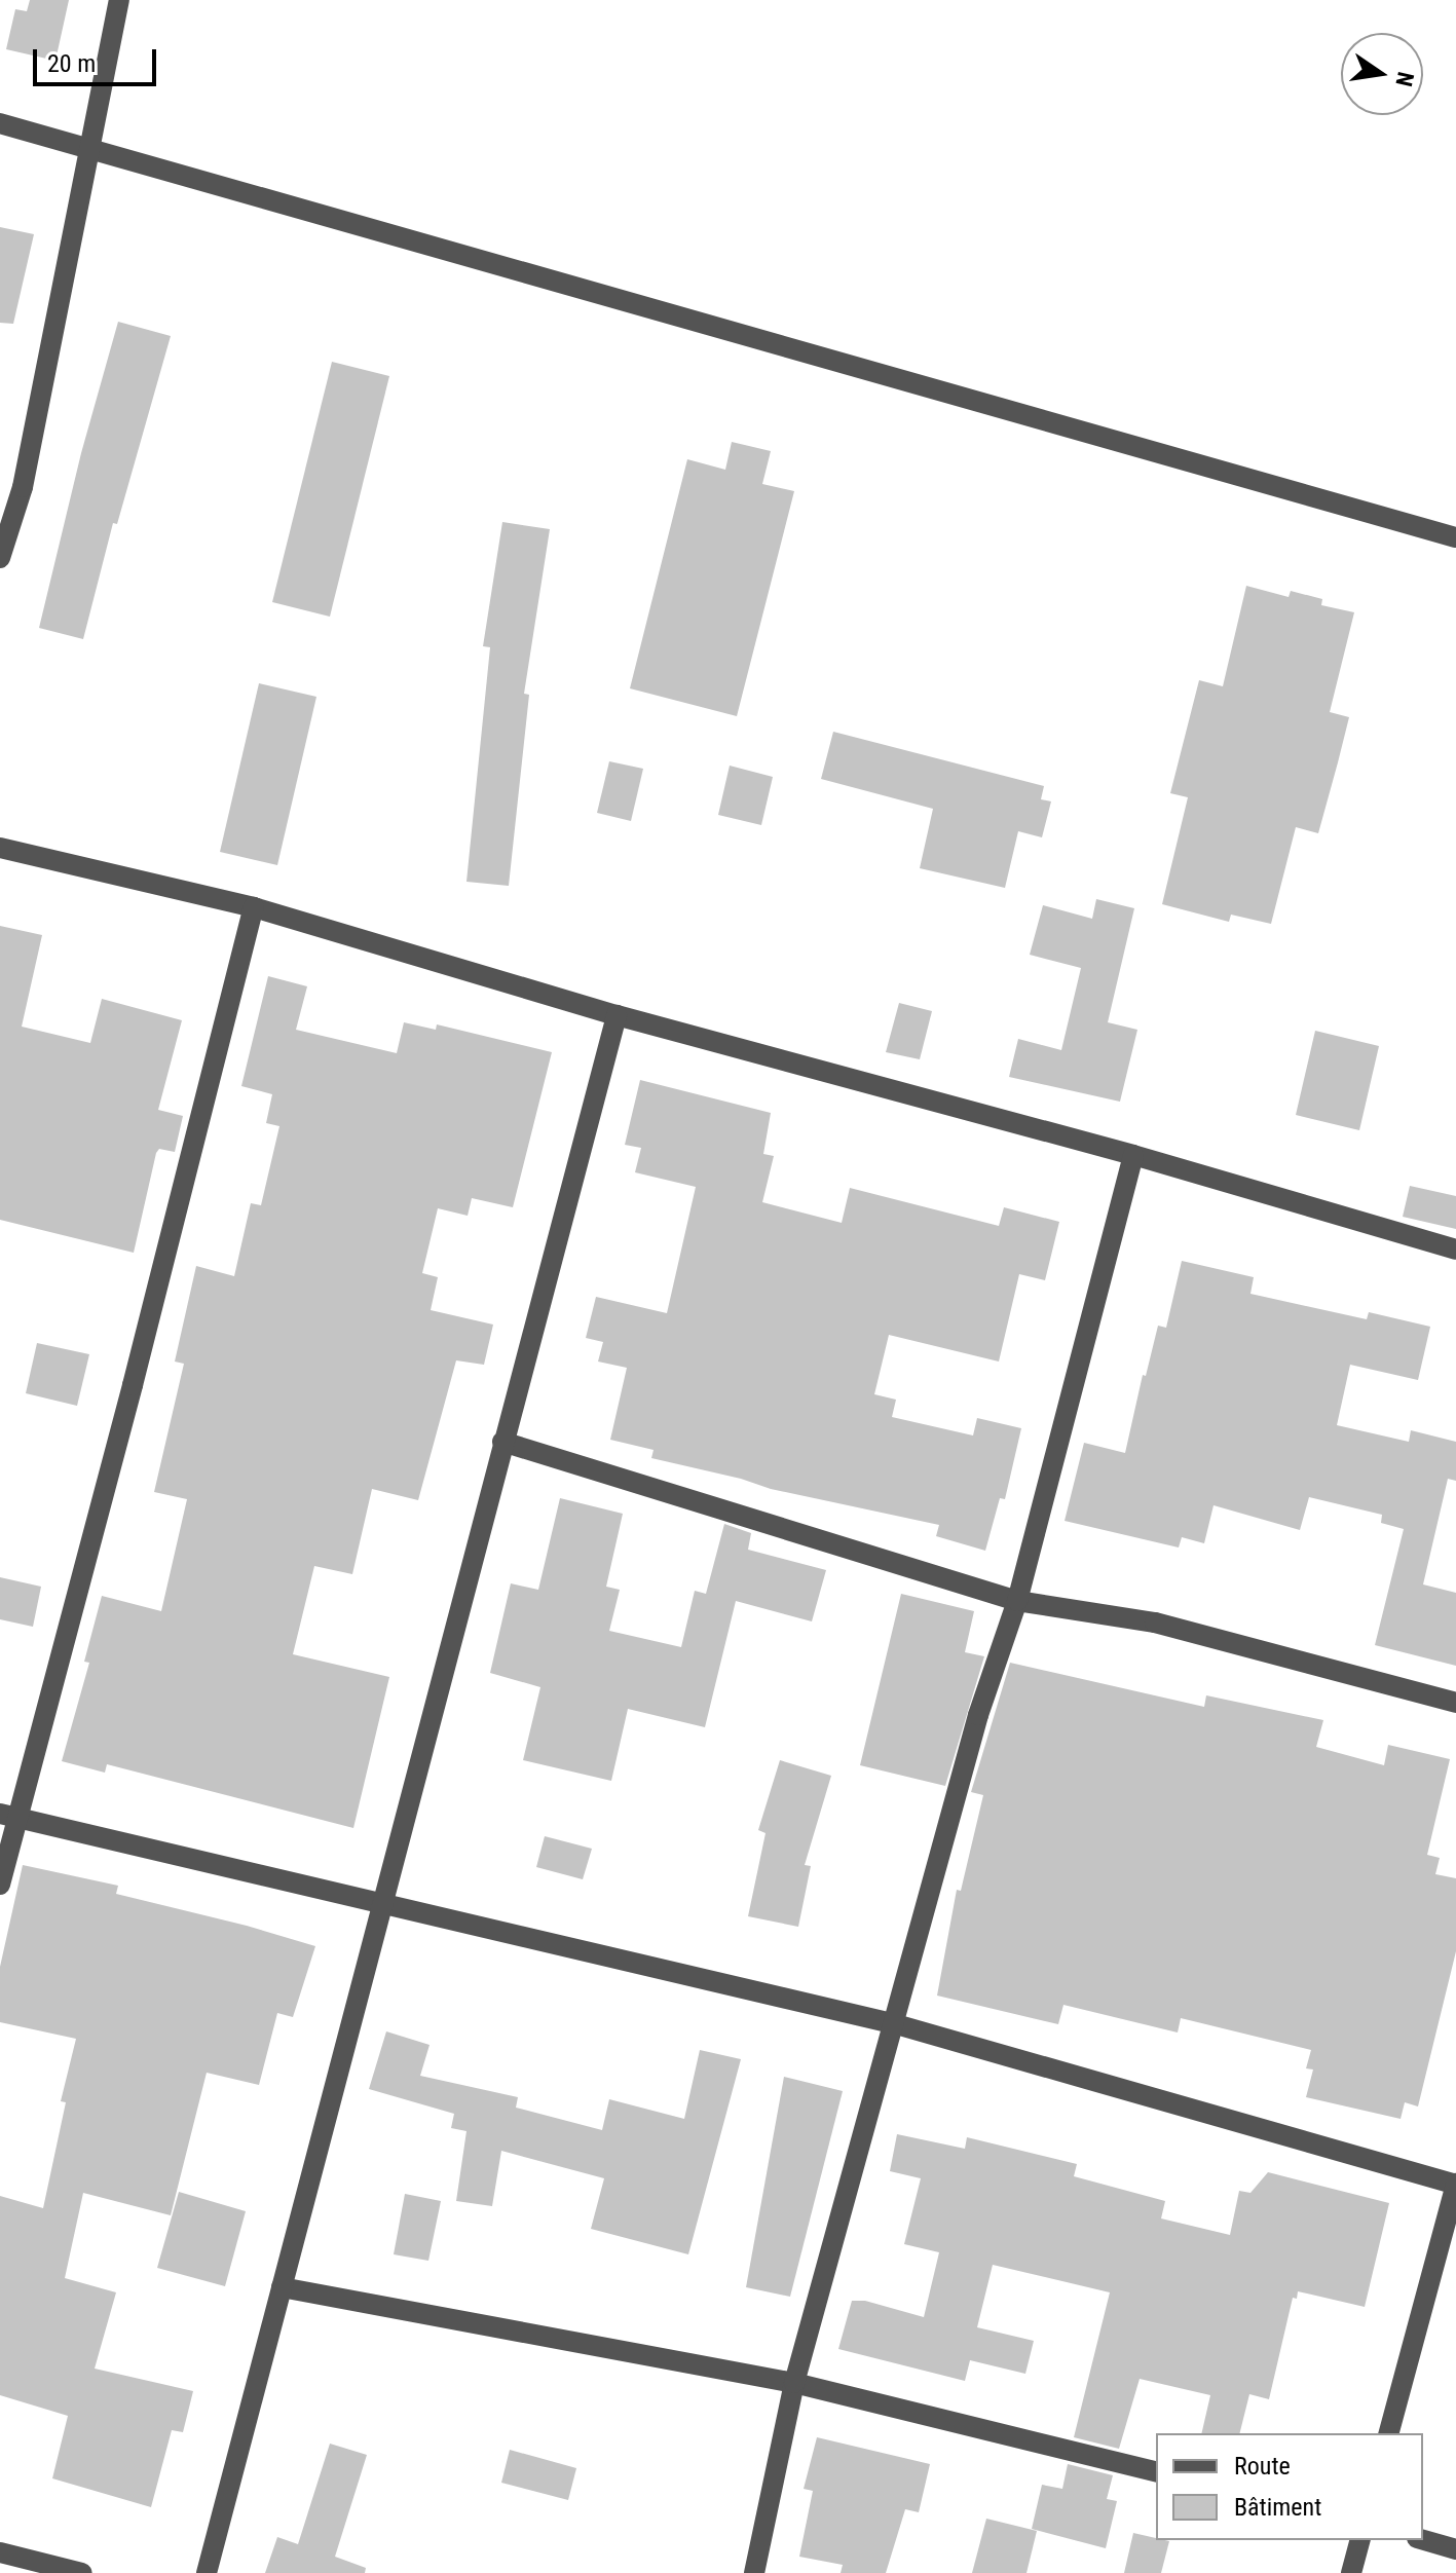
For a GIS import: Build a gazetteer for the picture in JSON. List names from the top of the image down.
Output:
{
  "legend": ["Route", "Bâtiment"],
  "scale_bar": "20 m",
  "north": "right"
}
